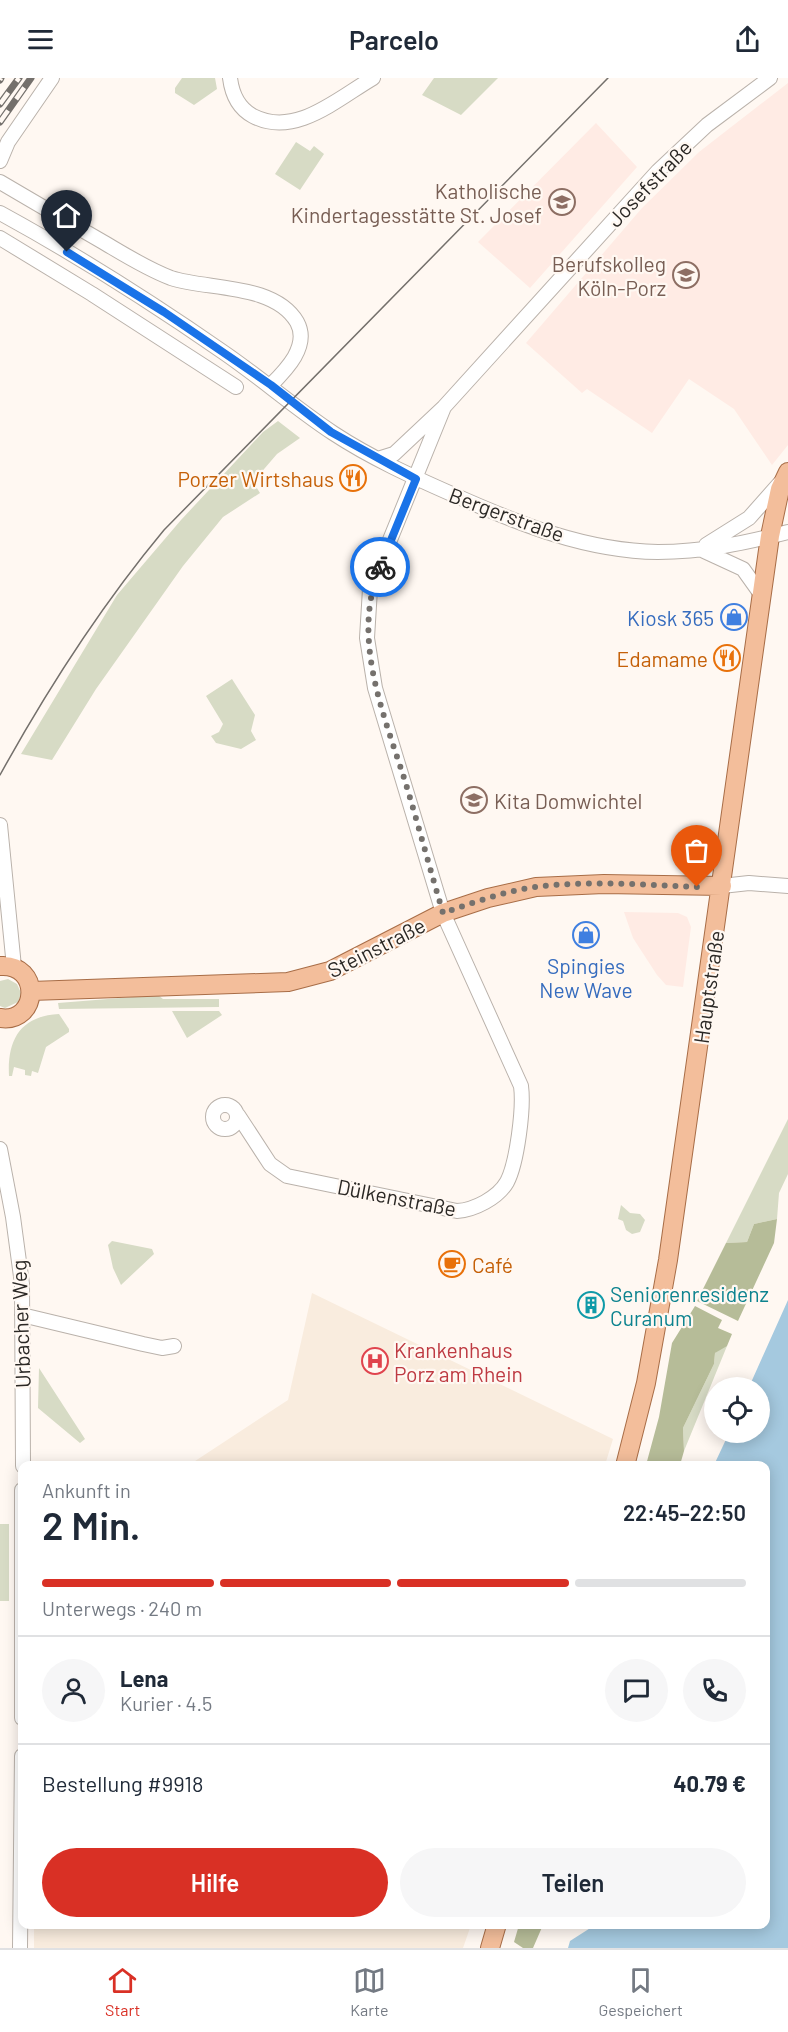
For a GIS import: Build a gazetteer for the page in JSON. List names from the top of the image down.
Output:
{
  "streets": {
    "main road": ["Steinstraße", "Hauptstraße"],
    "street": [
      "Josefstraße",
      "Bergerstraße",
      "Dülkenstraße",
      "Urbacher Weg"
    ]
  },
  "crossings": [
    ["Josefstraße", "Bergerstraße"],
    ["Josefstraße", "Steinstraße"],
    ["Josefstraße", "Dülkenstraße"],
    ["Bergerstraße", "Hauptstraße"],
    ["Steinstraße", "Hauptstraße"],
    ["Steinstraße", "Dülkenstraße"]
  ],
  "places": {
    "school or university": ["Katholische Kindertagesstätte St. Josef", "Berufskolleg Köln-Porz", "Kita Domwichtel"],
    "restaurant": ["Porzer Wirtshaus", "Edamame"],
    "shop": ["Kiosk 365", "Spingies New Wave"],
    "cafe": ["Café"],
    "building": ["Seniorenresidenz Curanum"],
    "hospital": ["Krankenhaus Porz am Rhein"]
  },
  "page": {
    "header": "Parcelo",
    "heading": ["2 Min.", "Ankunft in", "22:45–22:50"],
    "panel": [
      "Lena",
      "Kurier · 4.5",
      "Bestellung #9918",
      "40.79 €"
    ],
    "bar": "Unterwegs · 240 m",
    "buttons": ["Hilfe", "Teilen"],
    "tabs": ["Start", "Karte", "Gespeichert"]
  }
}
